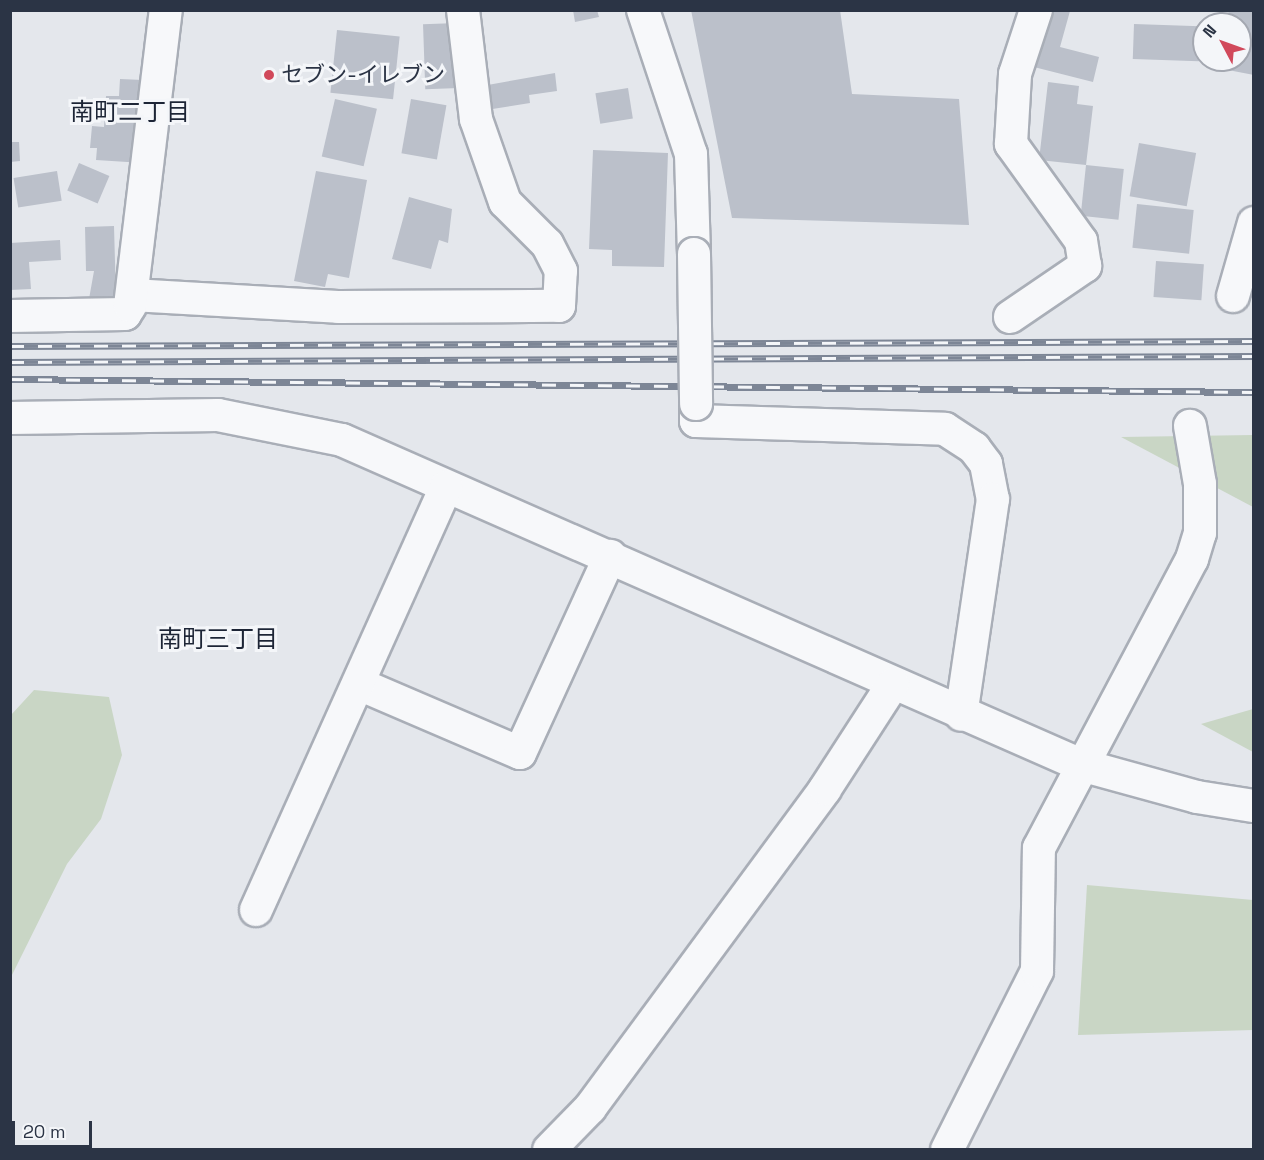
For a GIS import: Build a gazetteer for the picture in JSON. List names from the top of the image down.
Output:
{
  "districts": ["南町二丁目", "南町三丁目"],
  "places": ["セブン-イレブン"],
  "scale_bar": "20 m",
  "north": "top left"
}
